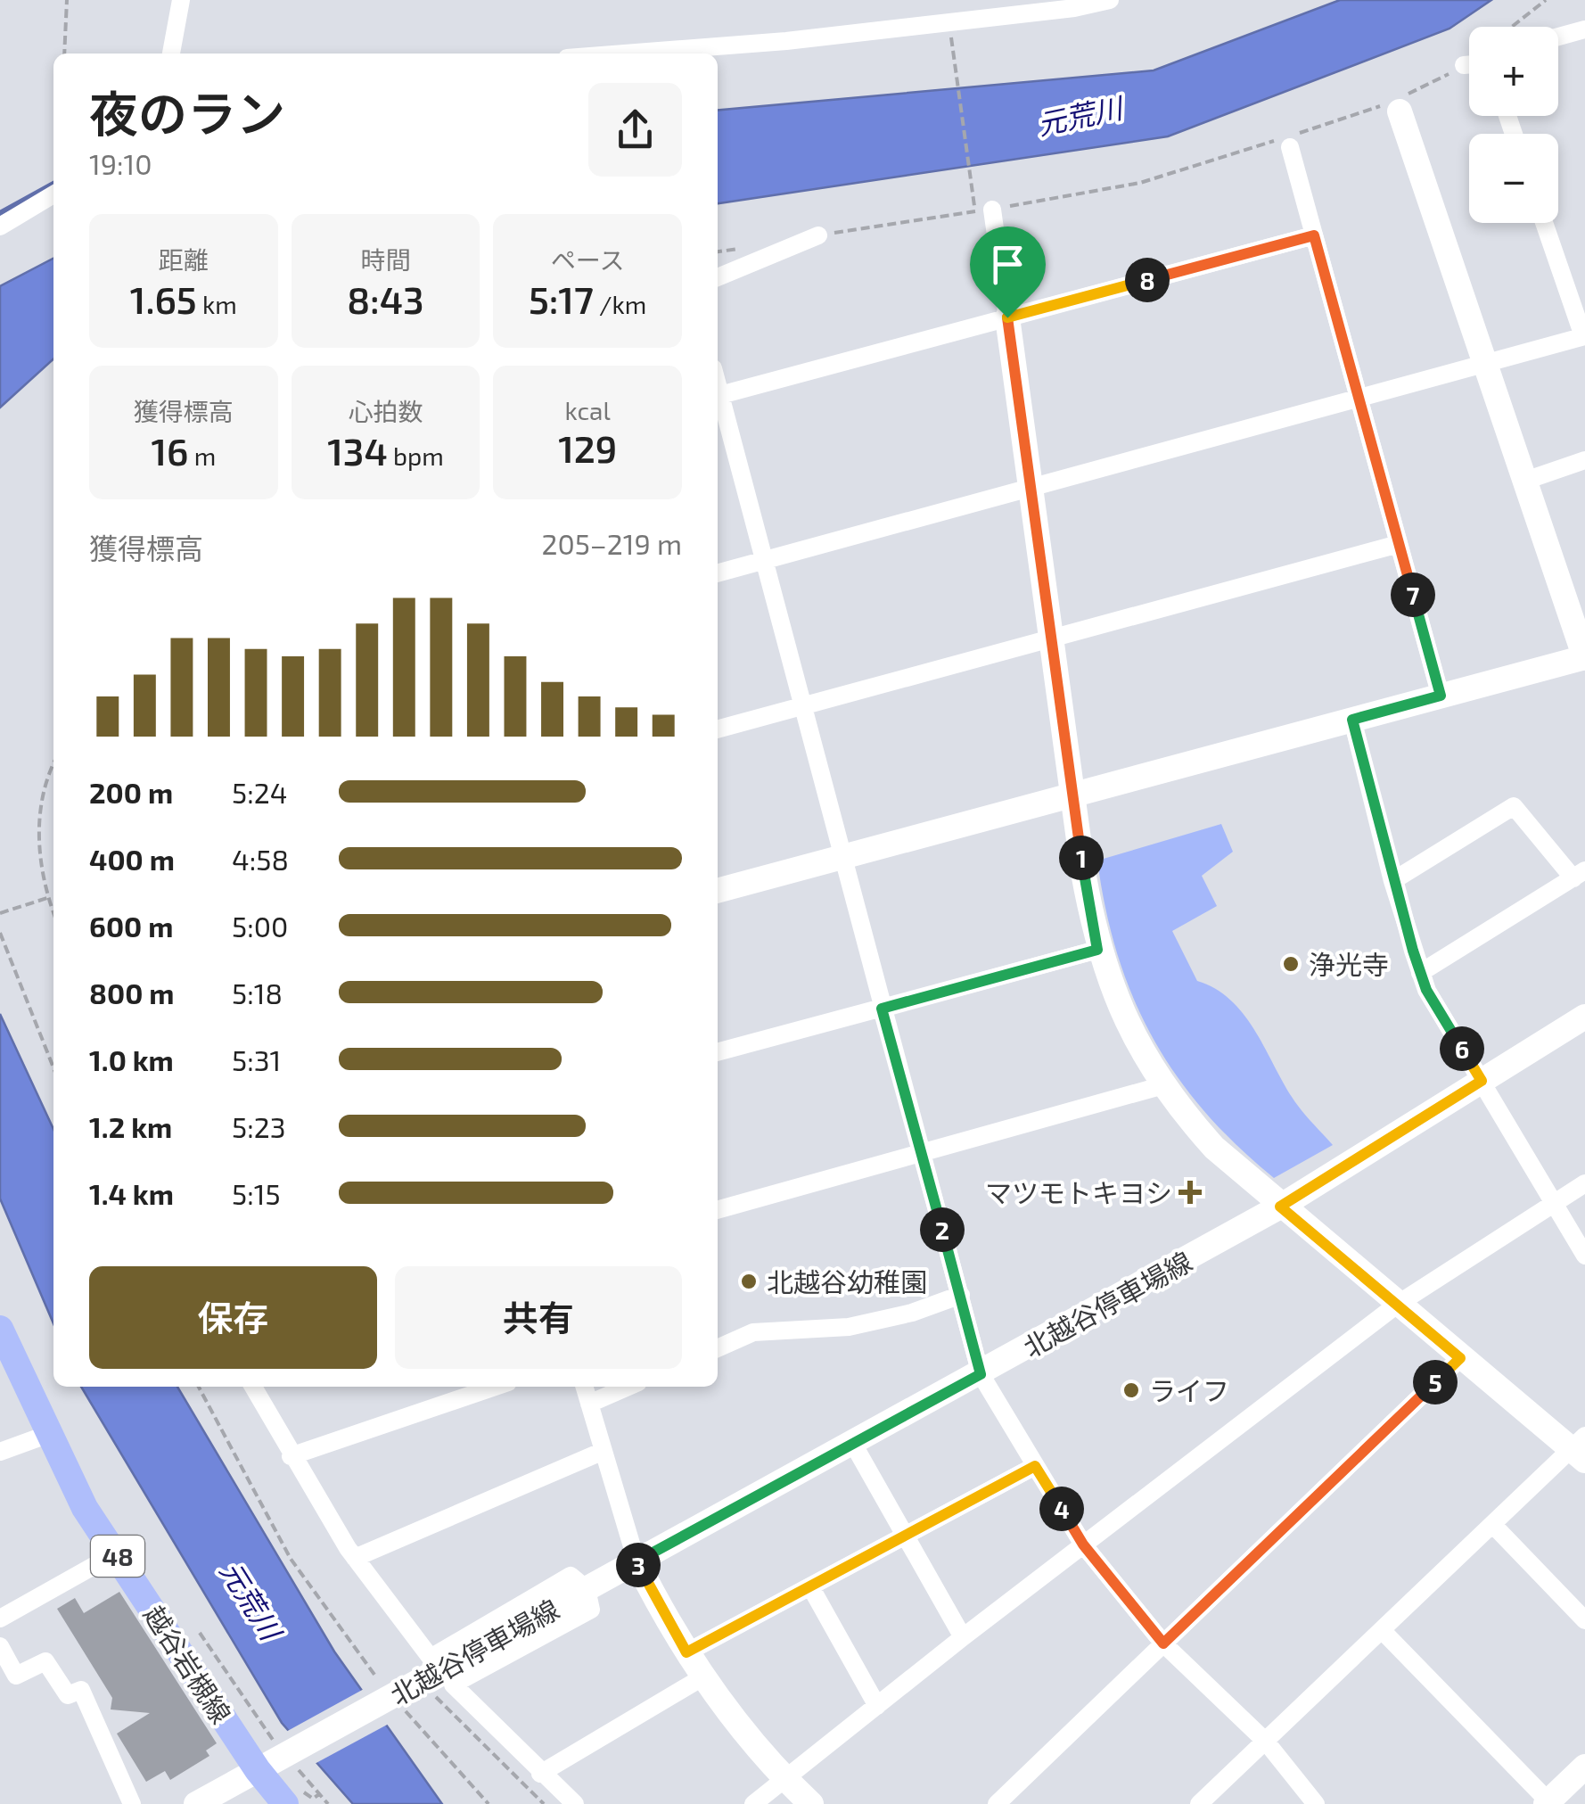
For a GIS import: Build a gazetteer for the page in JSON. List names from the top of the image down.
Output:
{
  "streets": {
    "main road": ["48", "越谷岩槻線"],
    "street": ["北越谷停車場線"]
  },
  "crossings": [
    ["北越谷停車場線", "越谷岩槻線"]
  ],
  "water": ["元荒川"],
  "places": {
    "other": ["浄光寺", "北越谷幼稚園", "ライフ"],
    "health": ["マツモトキヨシ"]
  },
  "page": {
    "map_buttons": ["+", "−"],
    "heading": ["夜のラン", "19:10"],
    "stats": [
      ["距離", "1.65 km"],
      ["時間", "8:43"],
      ["ペース", "5:17 /km"],
      ["獲得標高", "16 m"],
      ["心拍数", "134 bpm"],
      ["kcal", "129"]
    ],
    "pins": [
      "8",
      "7",
      "1",
      "6",
      "2",
      "5",
      "4",
      "3"
    ],
    "chart": ["獲得標高", "205–219 m"],
    "list": [
      {
        "name": "200 m",
        "note": "5:24"
      },
      {
        "name": "400 m",
        "note": "4:58"
      },
      {
        "name": "600 m",
        "note": "5:00"
      },
      {
        "name": "800 m",
        "note": "5:18"
      },
      {
        "name": "1.0 km",
        "note": "5:31"
      },
      {
        "name": "1.2 km",
        "note": "5:23"
      },
      {
        "name": "1.4 km",
        "note": "5:15"
      }
    ],
    "buttons": ["保存", "共有"]
  }
}
